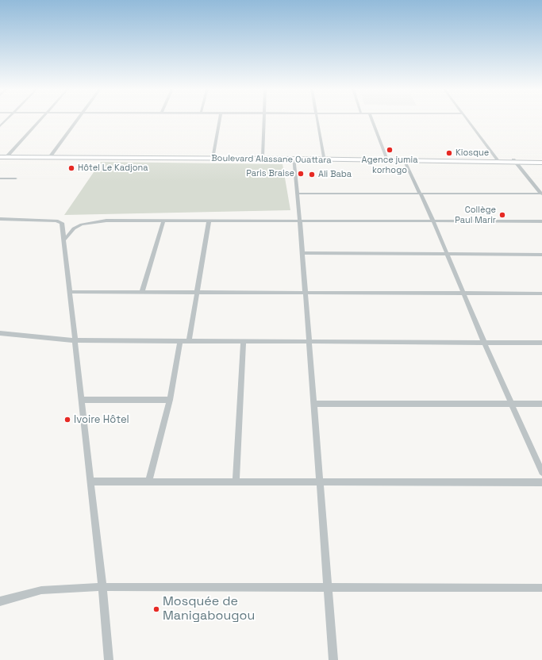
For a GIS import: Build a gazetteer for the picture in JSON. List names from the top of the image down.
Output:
{
  "streets": {
    "main road": ["Boulevard Alassane Ouattara"]
  },
  "places": [
    "Agence jumia korhogo",
    "Kiosque",
    "Hôtel Le Kadjona",
    "Paris Braise",
    "Ali Baba",
    "Collège Paul Marir",
    "Ivoire Hôtel",
    "Mosquée de Manigabougou"
  ]
}
